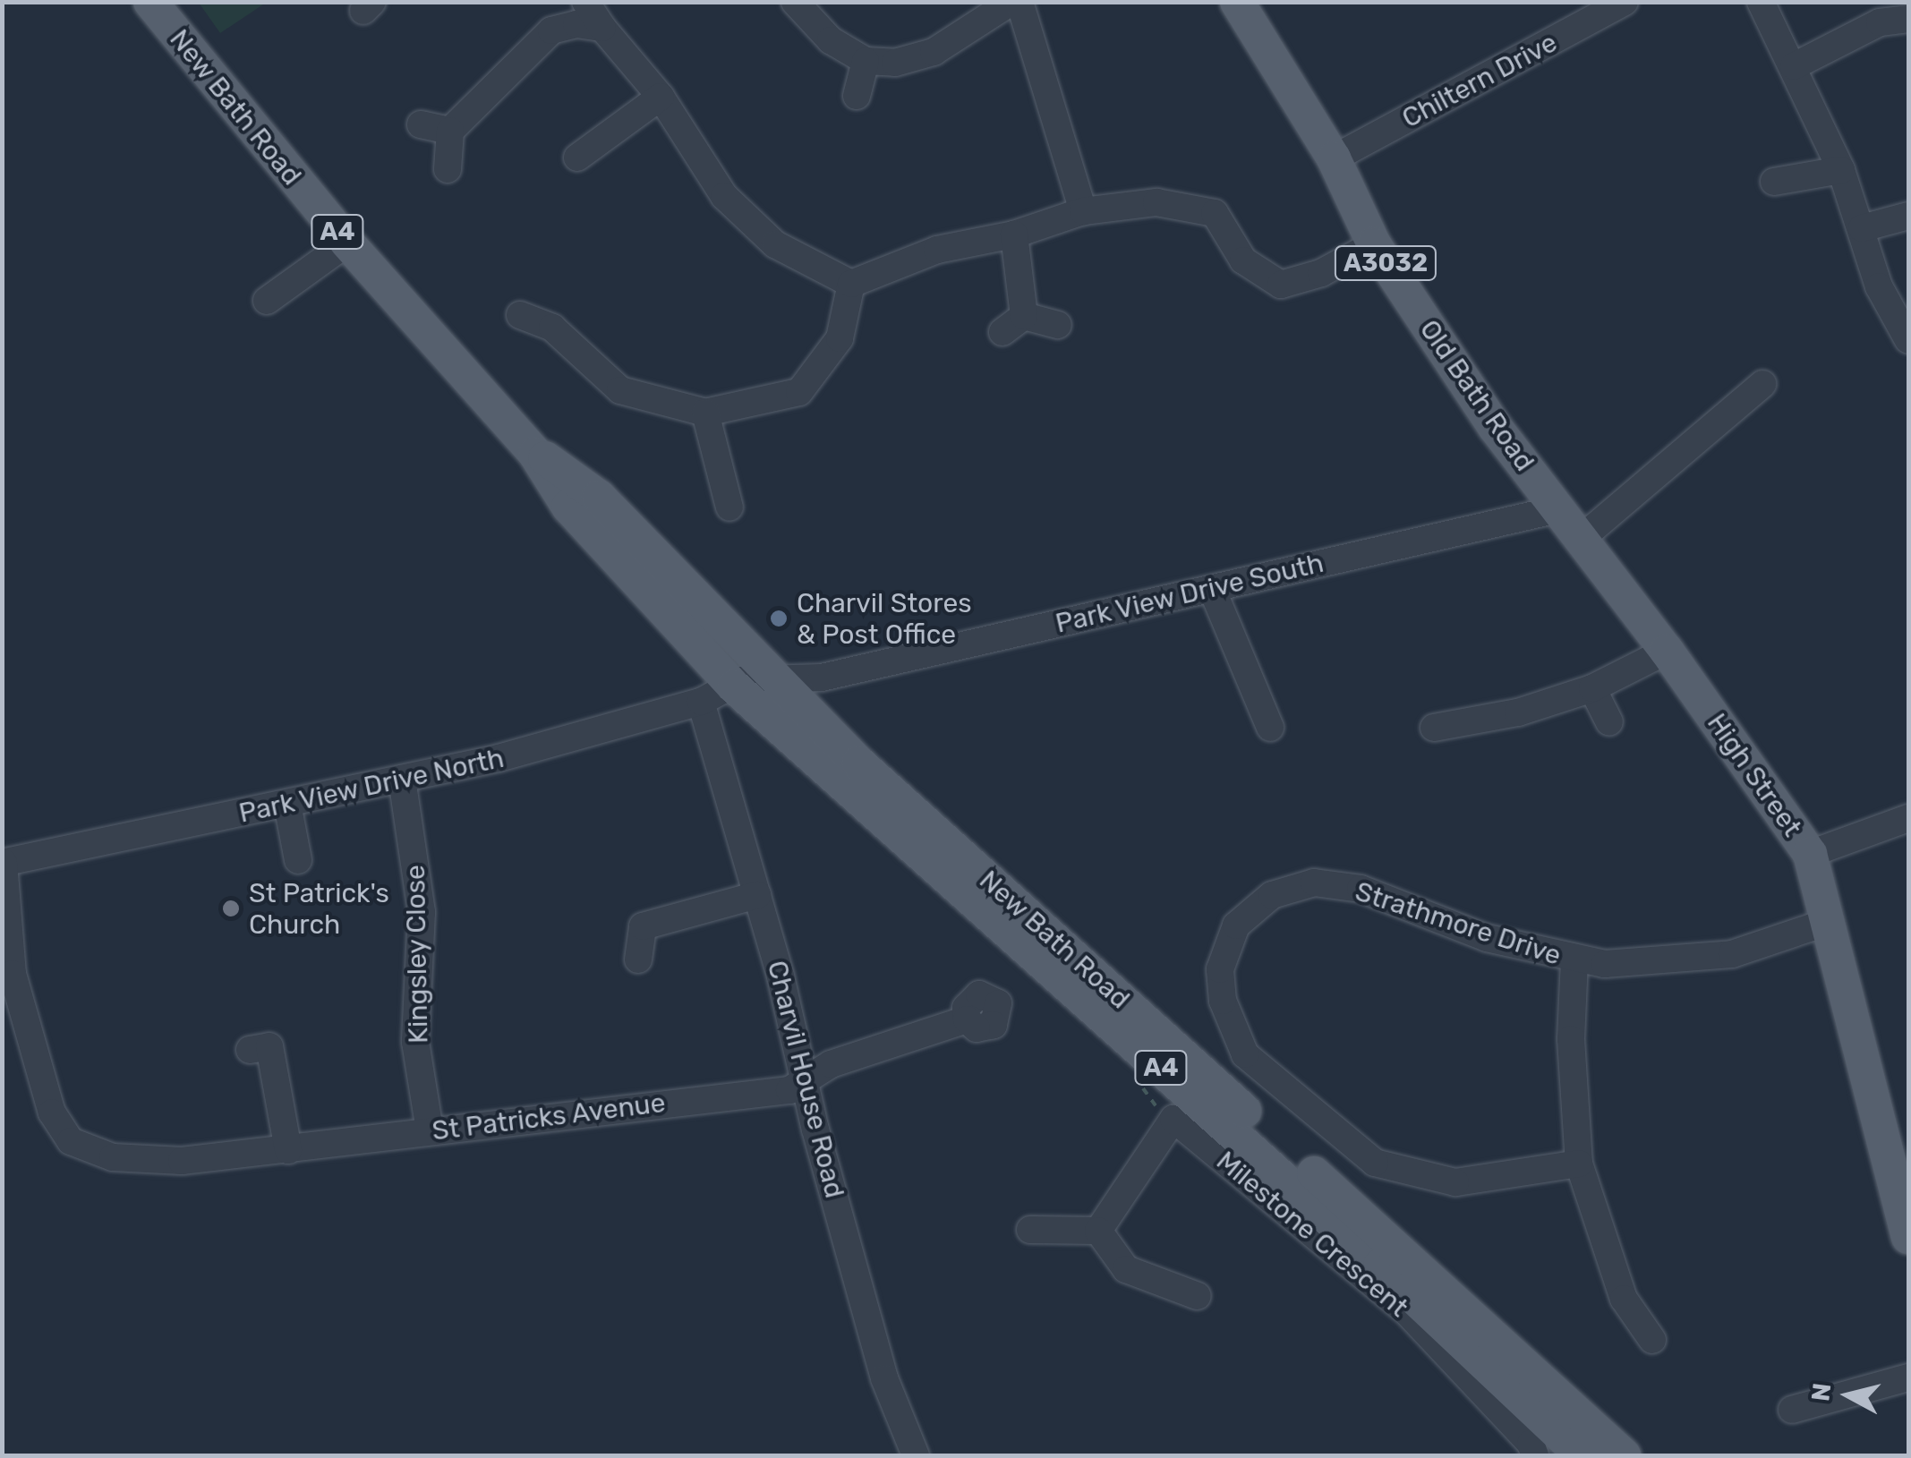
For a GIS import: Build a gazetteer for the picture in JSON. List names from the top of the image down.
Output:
{
  "streets": {
    "main road": [
      "New Bath Road",
      "A4",
      "A3032",
      "Old Bath Road",
      "High Street"
    ],
    "street": [
      "Chiltern Drive",
      "Park View Drive South",
      "Park View Drive North",
      "Strathmore Drive",
      "Kingsley Close",
      "Charvil House Road",
      "St Patricks Avenue",
      "Milestone Crescent"
    ]
  },
  "crossings": [
    ["Chiltern Drive", "Old Bath Road"],
    ["New Bath Road", "Park View Drive South"],
    ["New Bath Road", "Park View Drive North"],
    ["Old Bath Road", "Park View Drive South"],
    ["Old Bath Road", "High Street"],
    ["Park View Drive South", "High Street"],
    ["Park View Drive South", "Park View Drive North"],
    ["High Street", "Strathmore Drive"],
    ["Park View Drive North", "Kingsley Close"],
    ["Park View Drive North", "Charvil House Road"],
    ["Park View Drive North", "St Patricks Avenue"],
    ["Kingsley Close", "St Patricks Avenue"],
    ["Charvil House Road", "St Patricks Avenue"]
  ],
  "places": ["Charvil Stores & Post Office", "St Patrick's Church"],
  "north": "left"
}
